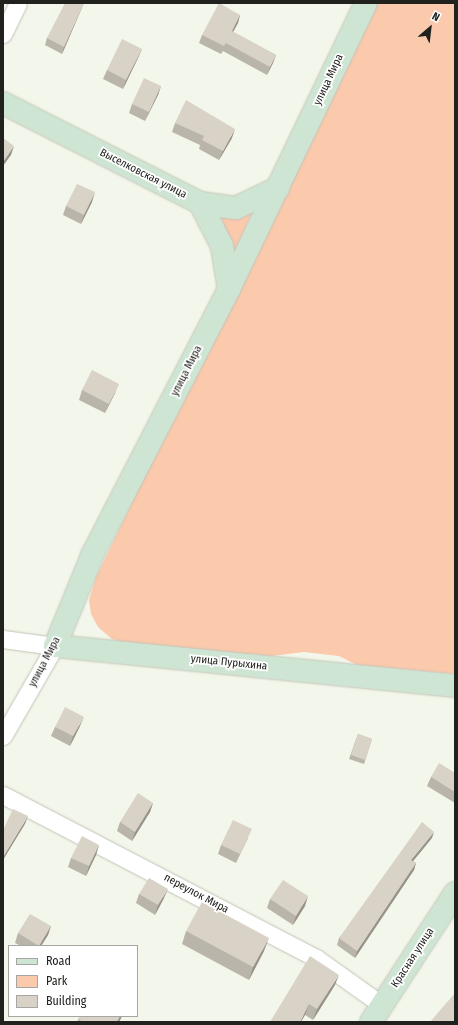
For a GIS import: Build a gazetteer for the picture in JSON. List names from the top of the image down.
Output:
{
  "streets": {
    "street": [
      "улица Мира",
      "Выселковская улица",
      "улица Пурыхина",
      "переулок Мира",
      "Красная улица"
    ]
  },
  "crossings": [
    ["улица Мира", "Выселковская улица"],
    ["улица Мира", "улица Пурыхина"],
    ["переулок Мира", "Красная улица"]
  ],
  "legend": ["Road", "Park", "Building"],
  "north": "top right"
}
